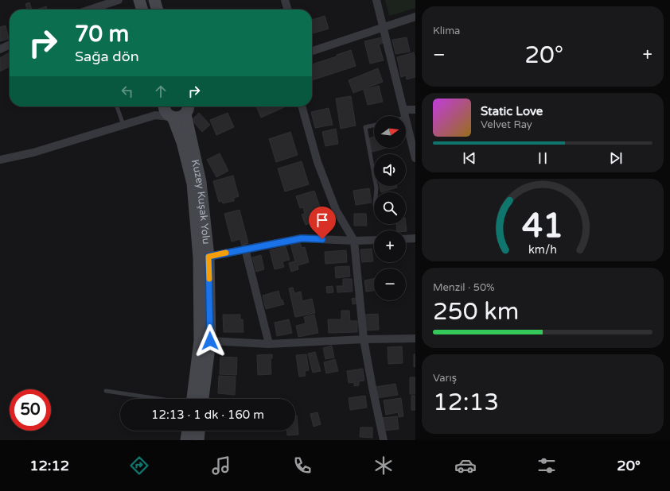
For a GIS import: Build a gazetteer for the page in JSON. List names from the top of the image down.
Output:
{
  "streets": {
    "main road": ["Kuzey Kuşak Yolu"]
  },
  "north": "right",
  "page": {
    "tile": [
      "Klima",
      ["Menzil · 50%", "250 km"],
      ["Varış", "12:13"]
    ],
    "turn": ["70 m", "Sağa dön"],
    "heat": ["−", "20°", "+"],
    "song": ["Static Love", "Velvet Ray"],
    "map_buttons": ["+", "−"],
    "limit": "50",
    "trip": "12:13 · 1 dk · 160 m",
    "tabs": ["12:12", "20°"],
    "gauge": ["41", "km/h"]
  }
}
